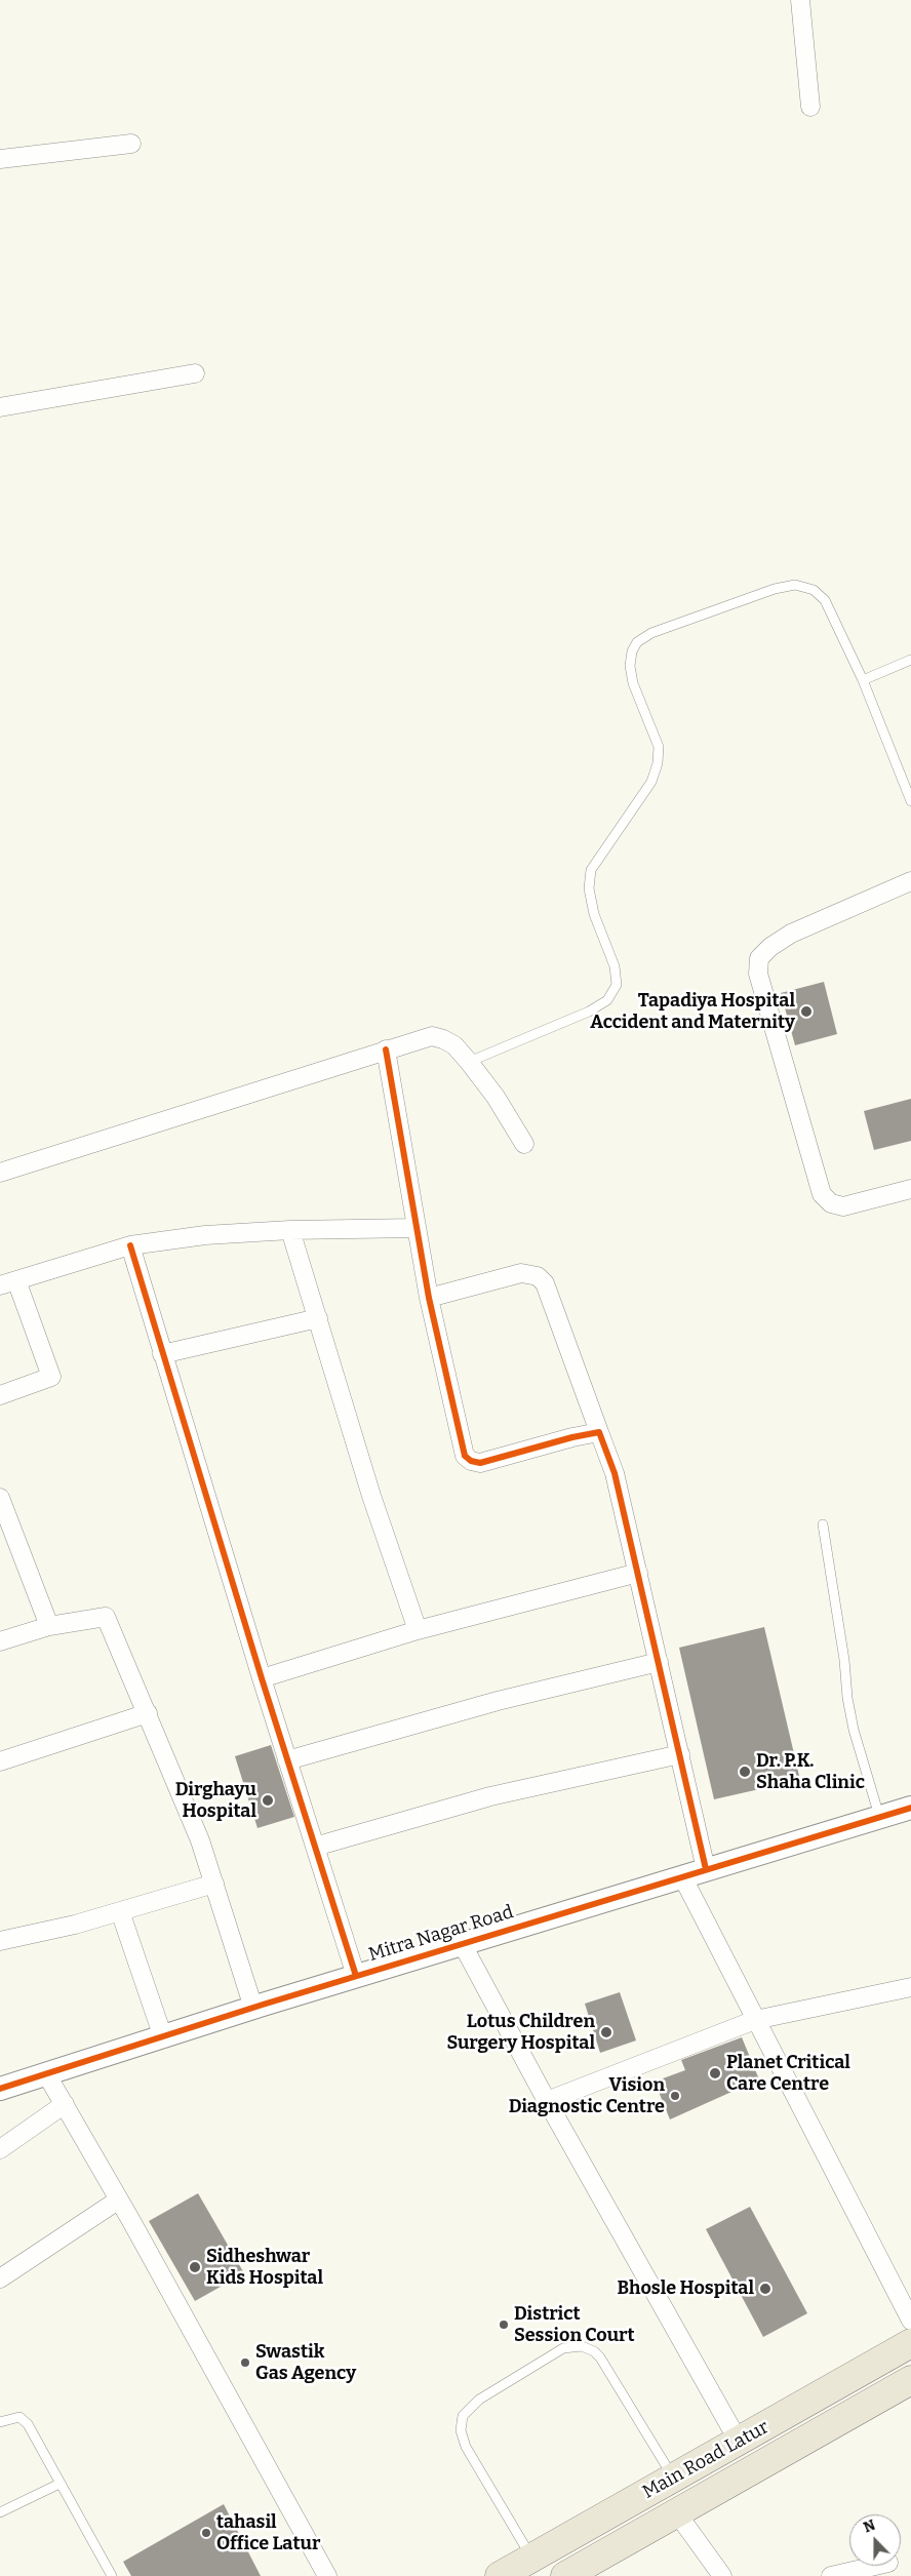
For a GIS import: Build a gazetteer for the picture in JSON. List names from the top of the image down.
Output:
{
  "streets": {
    "main road": ["Main Road Latur"],
    "street": ["Mitra Nagar Road"]
  },
  "places": [
    "Tapadiya Hospital Accident and Maternity",
    "Dr. P.K. Shaha Clinic",
    "Dirghayu Hospital",
    "Lotus Children Surgery Hospital",
    "Planet Critical Care Centre",
    "Vision Diagnostic Centre",
    "Sidheshwar Kids Hospital",
    "Bhosle Hospital",
    "District Session Court",
    "Swastik Gas Agency",
    "tahasil Office Latur"
  ],
  "north": "top"
}
